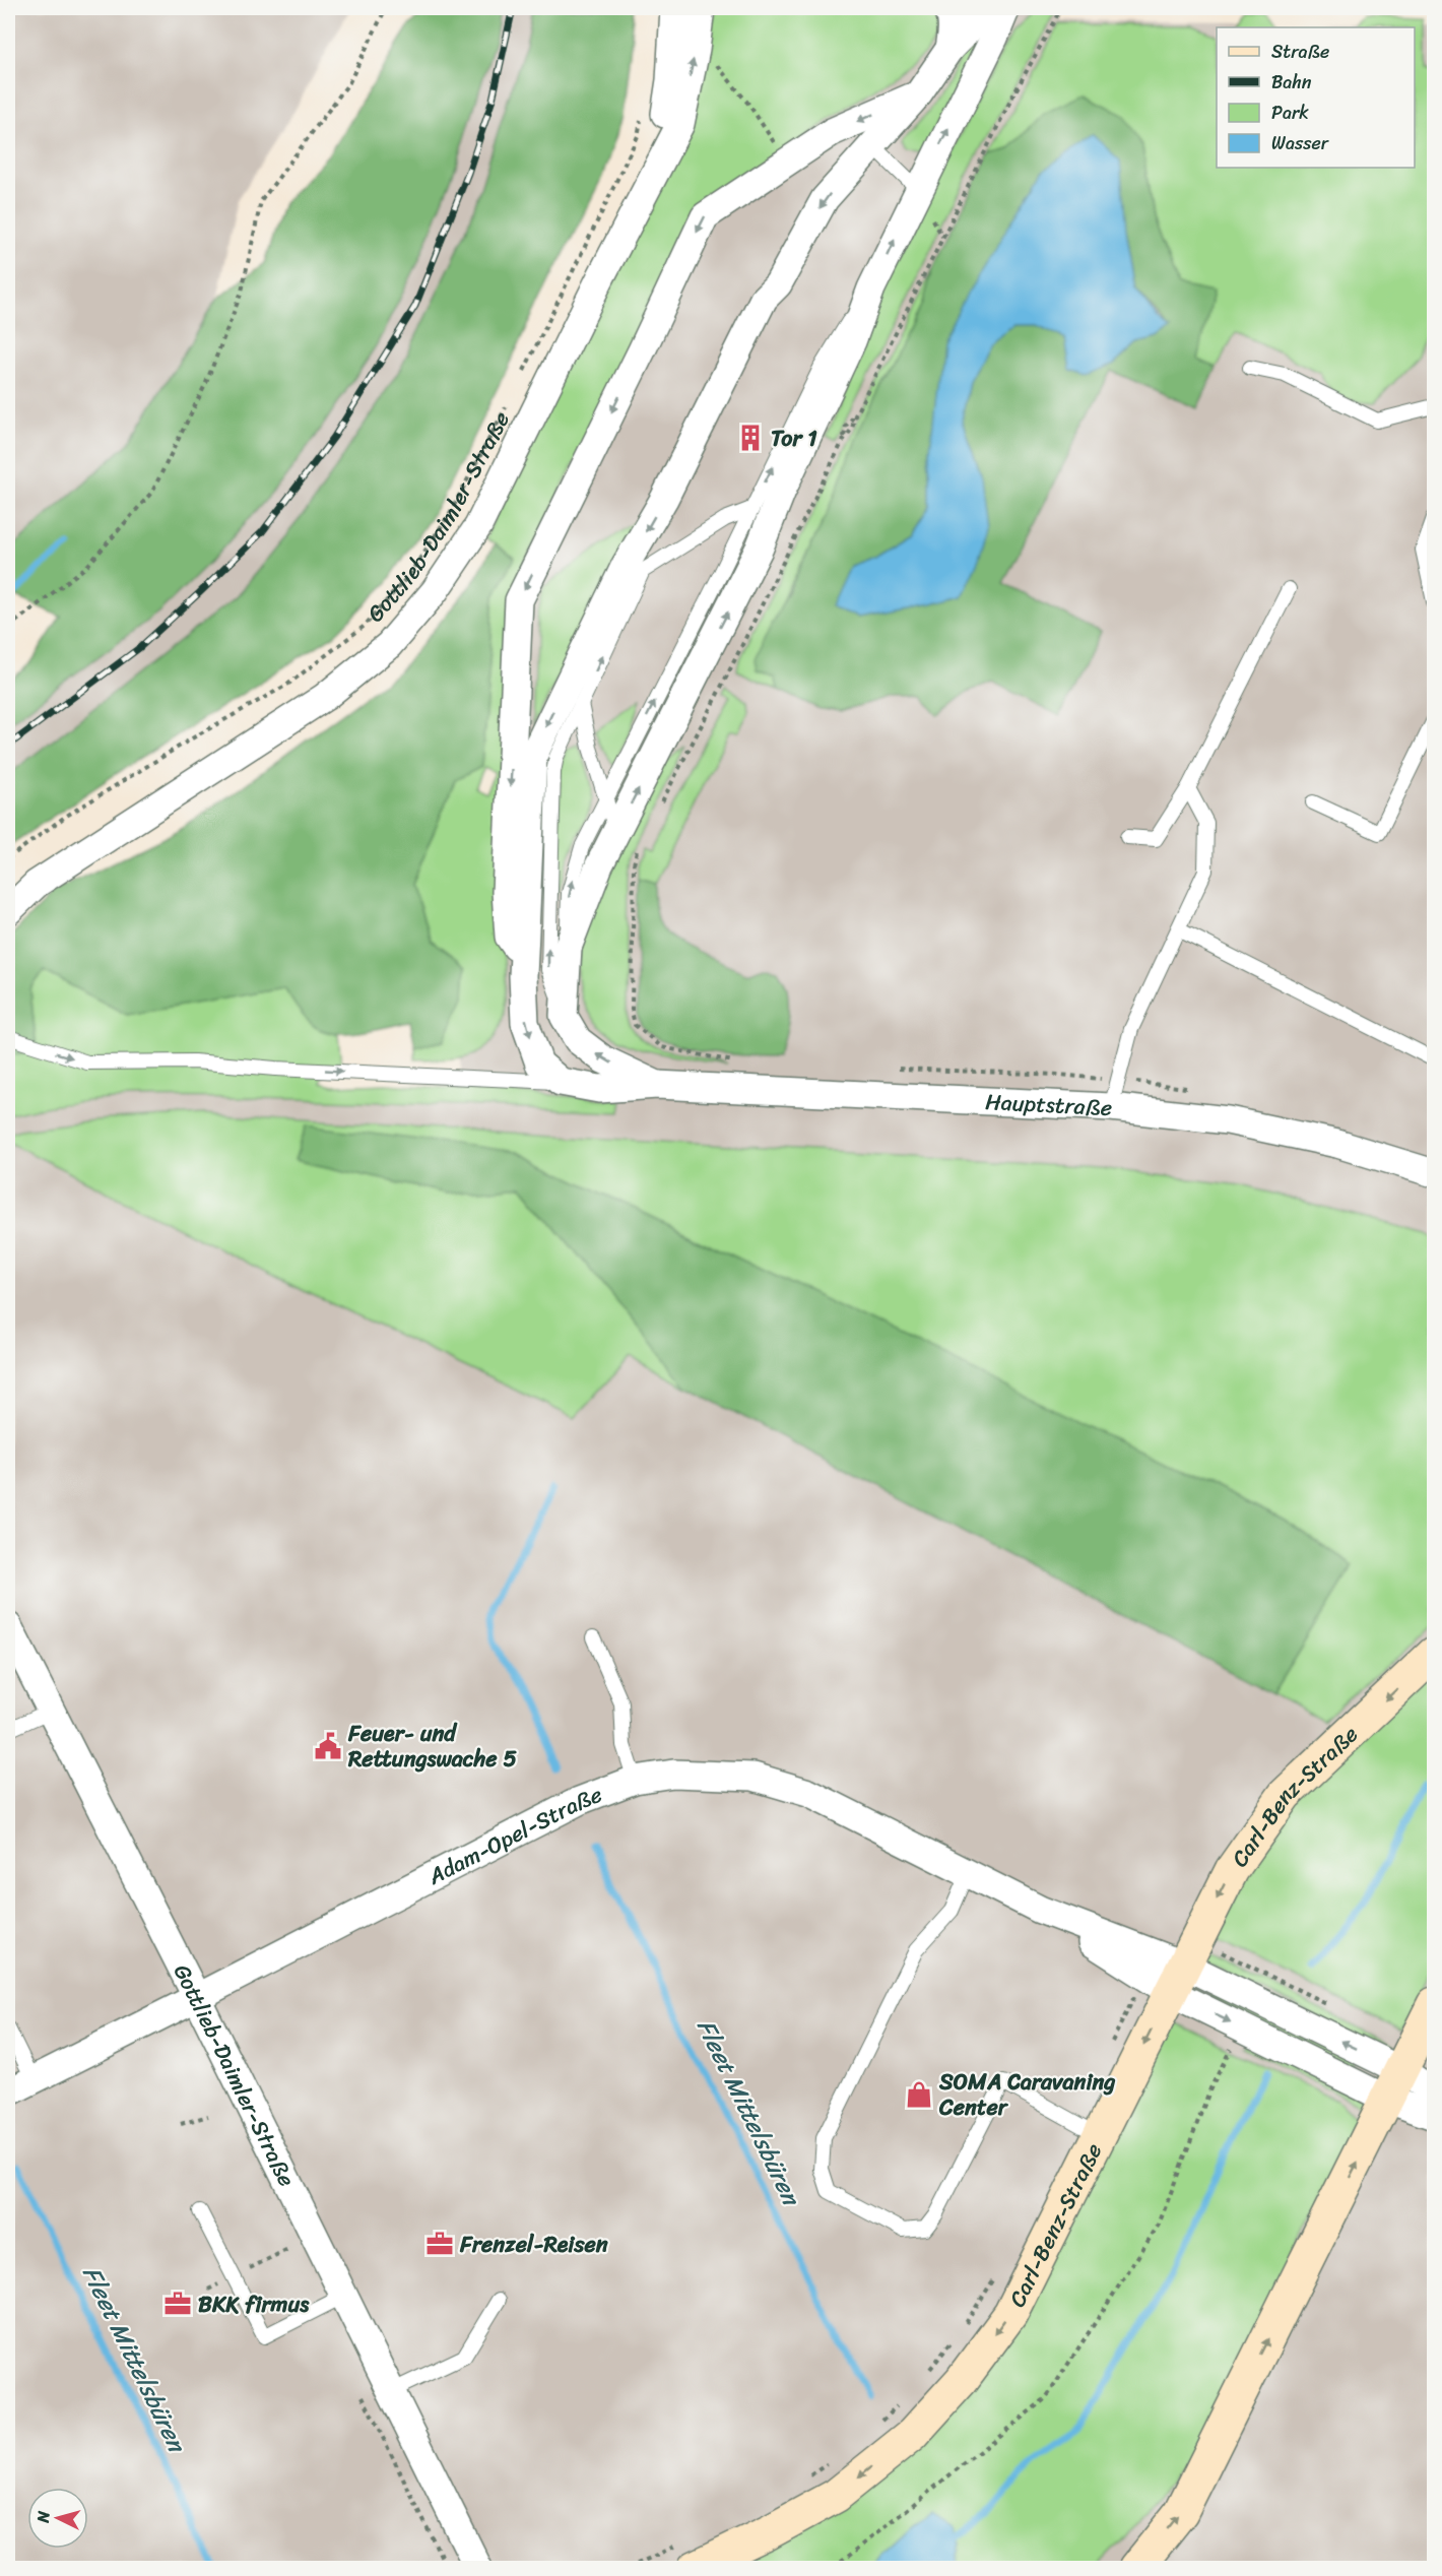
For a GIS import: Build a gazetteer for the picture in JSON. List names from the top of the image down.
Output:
{
  "streets": {
    "street": [
      "Gottlieb-Daimler-Straße",
      "Hauptstraße",
      "Carl-Benz-Straße",
      "Adam-Opel-Straße"
    ]
  },
  "crossings": [
    ["Gottlieb-Daimler-Straße", "Adam-Opel-Straße"],
    ["Carl-Benz-Straße", "Adam-Opel-Straße"]
  ],
  "water": ["Fleet Mittelsbüren"],
  "places": {
    "building": ["Tor 1"],
    "public building": ["Feuer- und Rettungswache 5"],
    "shop": ["SOMA Caravaning Center"],
    "office": ["Frenzel-Reisen", "BKK firmus"]
  },
  "legend": [
    "Straße",
    "Bahn",
    "Park",
    "Wasser"
  ],
  "north": "left"
}
